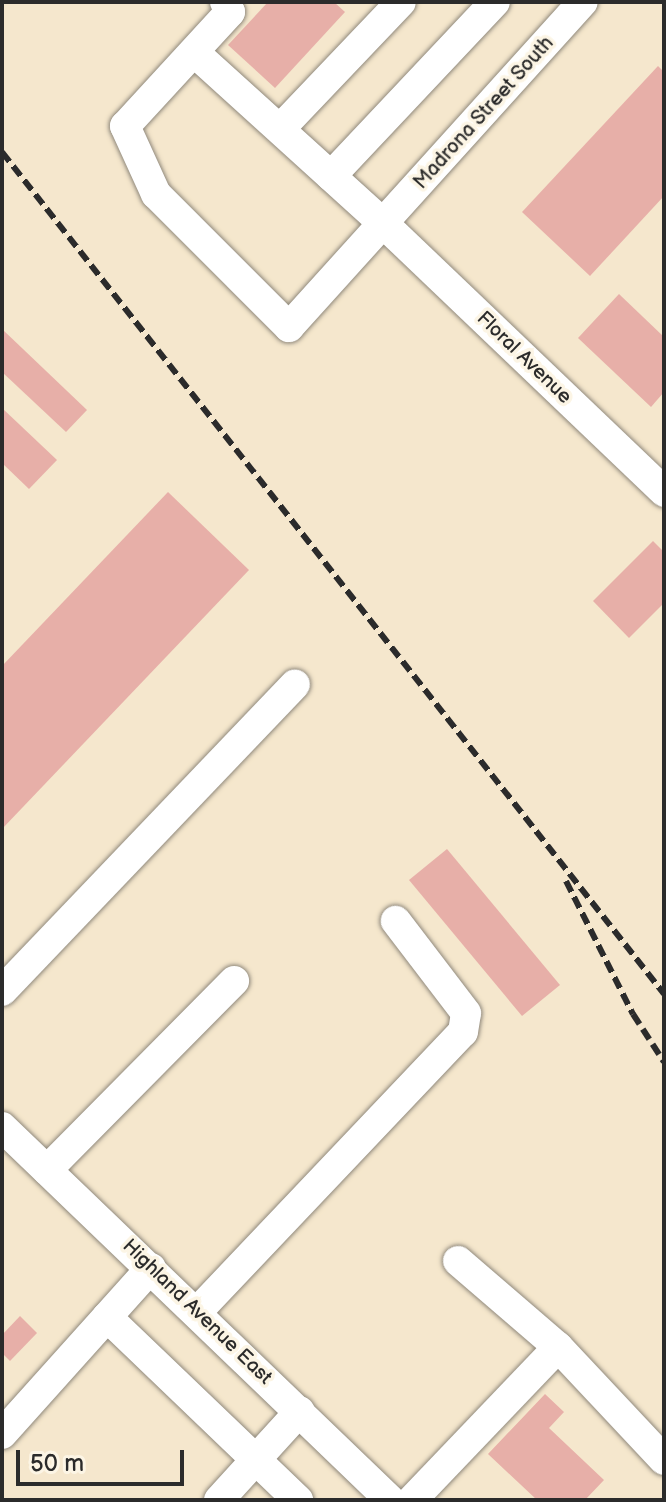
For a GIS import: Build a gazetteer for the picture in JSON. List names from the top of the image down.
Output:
{
  "streets": {
    "street": ["Madrona Street South", "Floral Avenue", "Highland Avenue East"]
  },
  "crossings": [
    ["Madrona Street South", "Floral Avenue"]
  ],
  "scale_bar": "50 m"
}
